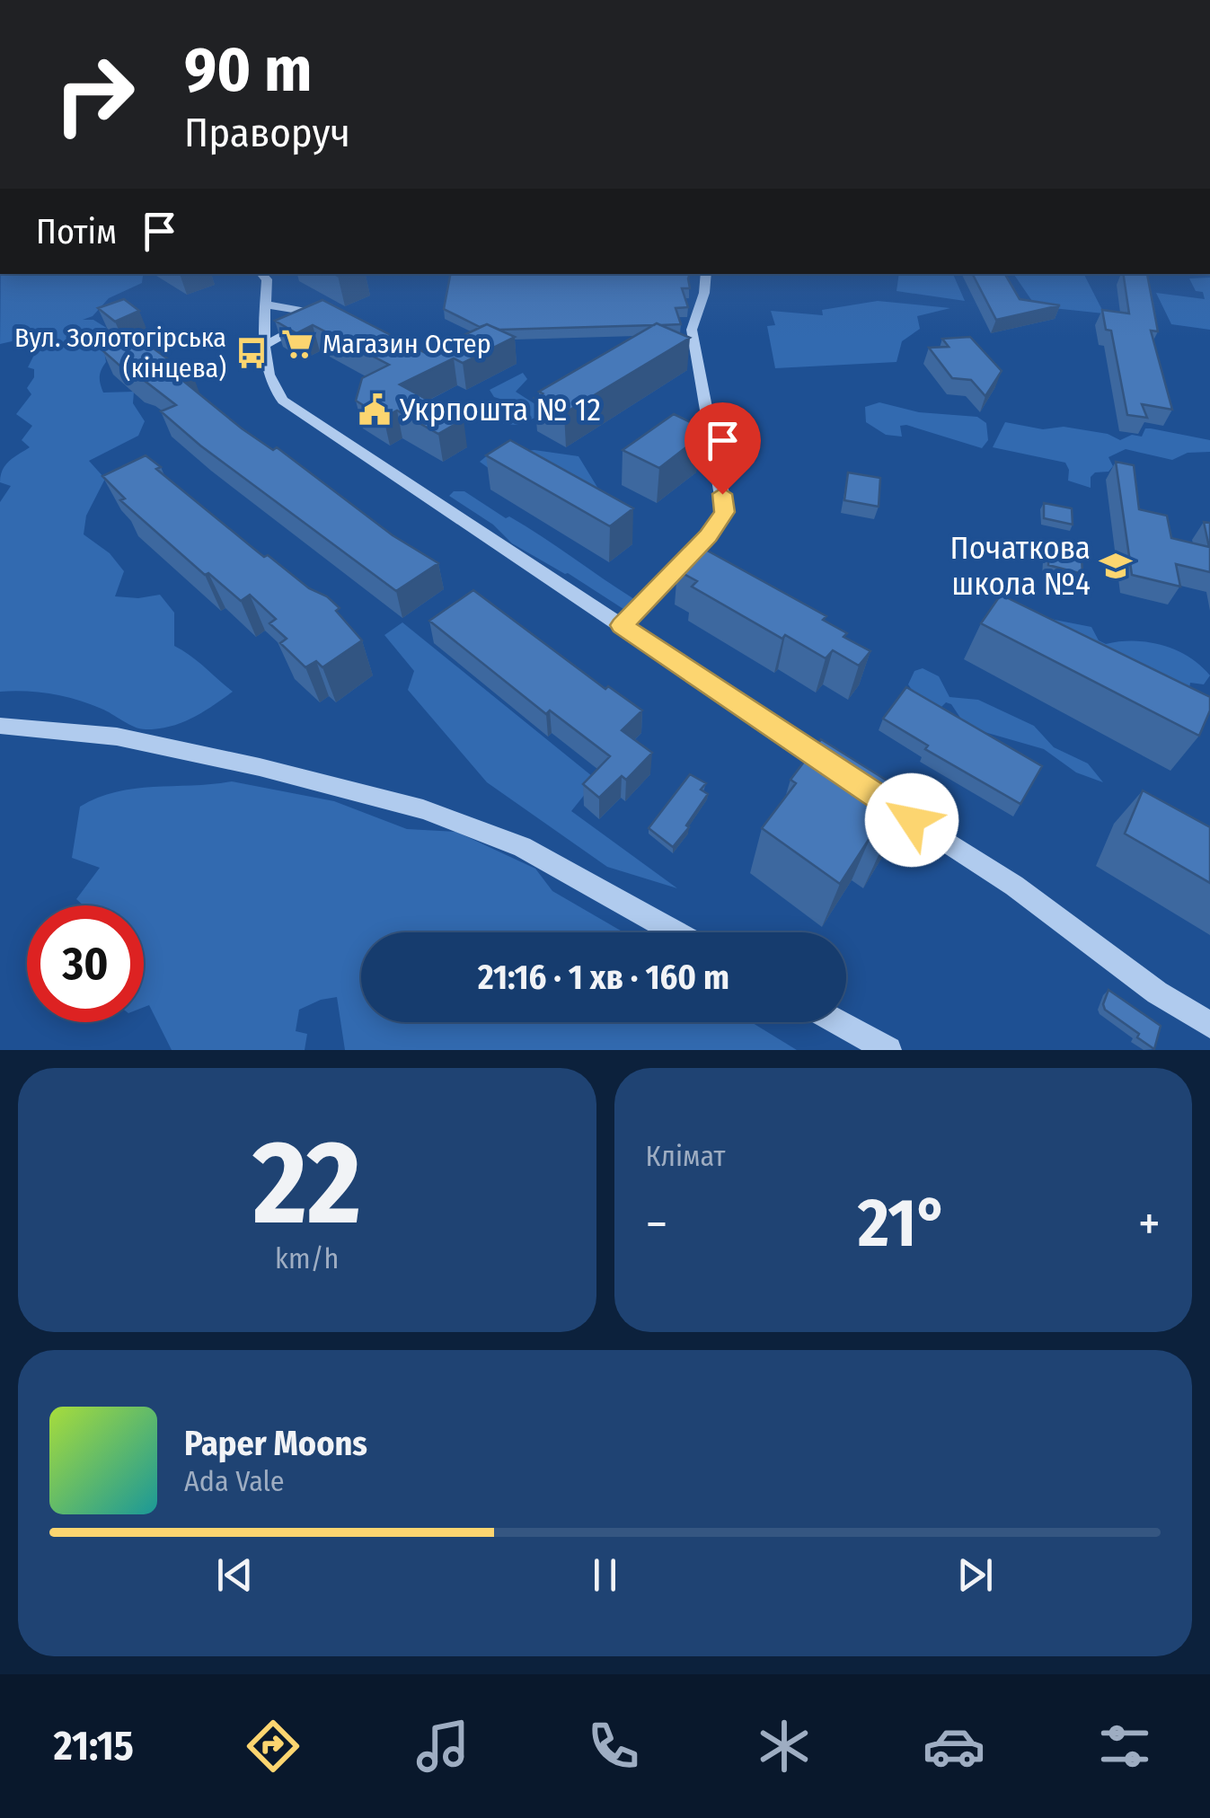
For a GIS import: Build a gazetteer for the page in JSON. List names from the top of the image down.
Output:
{
  "places": {
    "supermarket": ["Магазин Остер"],
    "bus stop": ["Вул. Золотогірська (кінцева)"],
    "public building": ["Укрпошта № 12"],
    "school or university": ["Початкова школа №4"]
  },
  "page": {
    "turn": ["90 m", "Праворуч"],
    "then": "Потім",
    "limit": "30",
    "trip": "21:16 · 1 хв · 160 m",
    "tile": [
      ["22", "km/h"],
      "Клімат"
    ],
    "heat": ["−", "21°", "+"],
    "song": ["Paper Moons", "Ada Vale"],
    "tabs": "21:15"
  }
}
